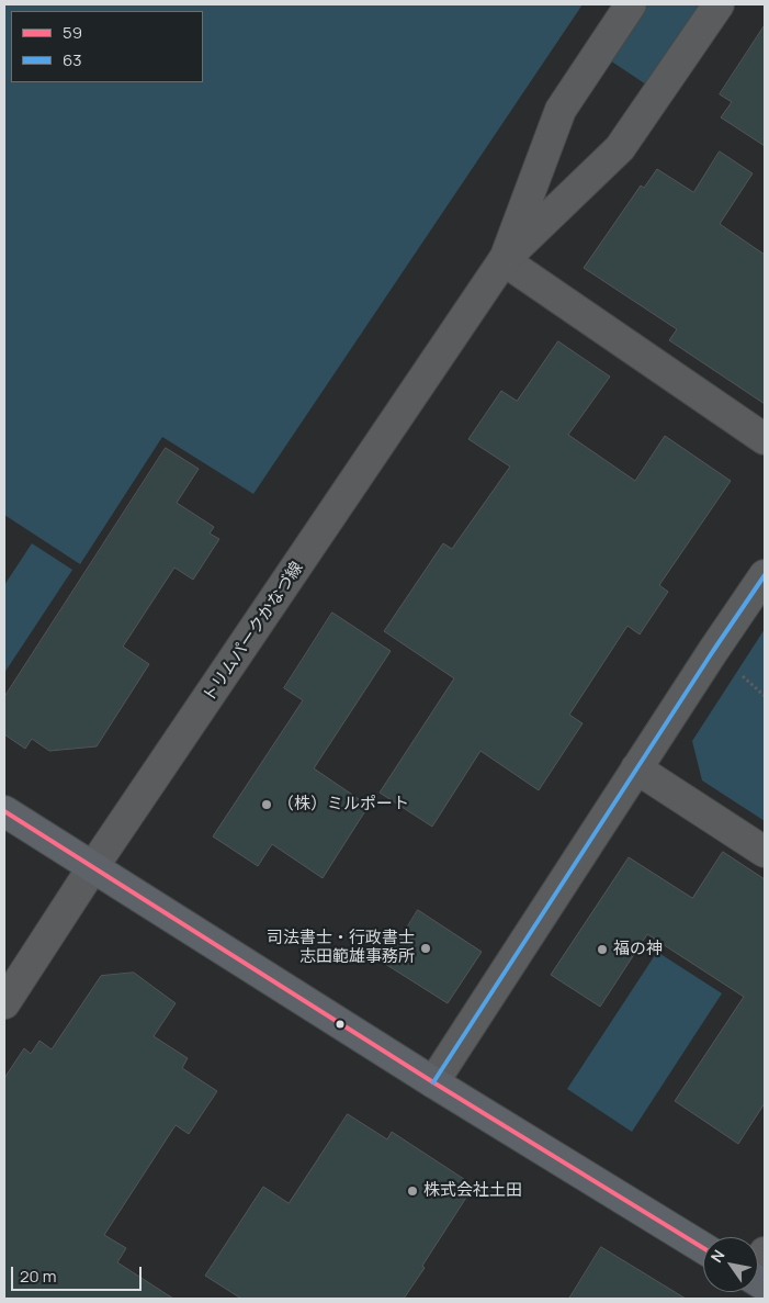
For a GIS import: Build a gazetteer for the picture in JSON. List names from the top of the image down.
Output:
{
  "streets": {
    "main road": ["トリムパークかなづ線"]
  },
  "places": [
    "（株）ミルポート",
    "司法書士・行政書士 志田範雄事務所",
    "福の神",
    "株式会社土田"
  ],
  "lines": ["transit line 63", "transit line 59"],
  "legend": ["59", "63"],
  "scale_bar": "20 m",
  "north": "top left"
}
